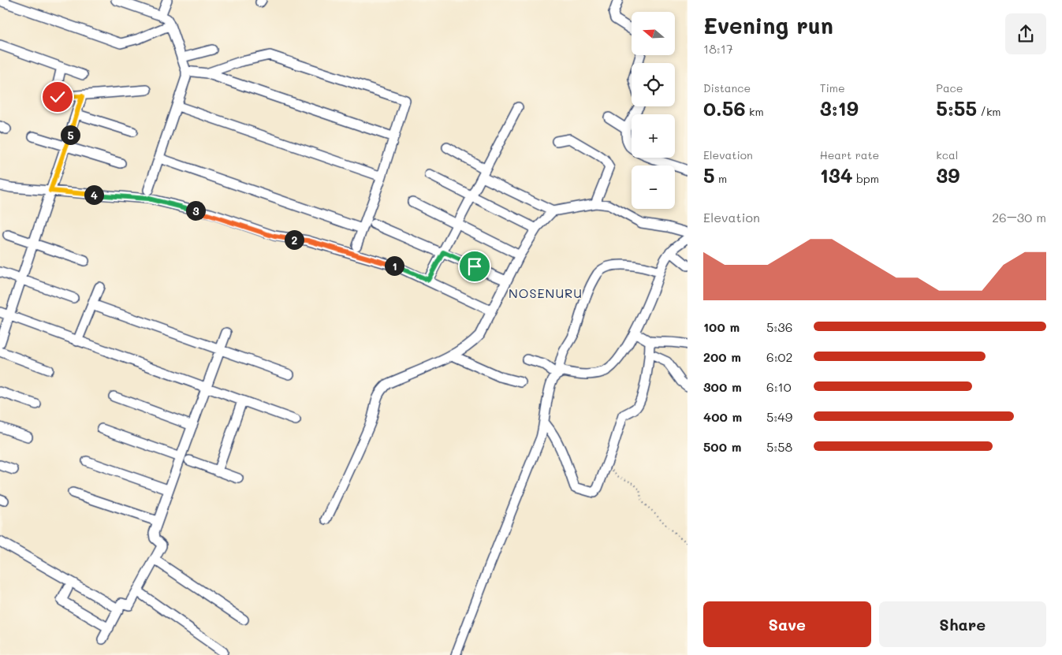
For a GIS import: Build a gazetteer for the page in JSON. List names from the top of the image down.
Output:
{
  "districts": ["NOSENURU"],
  "north": "left",
  "page": {
    "heading": ["Evening run", "18:17"],
    "map_buttons": ["+", "−"],
    "stats": [
      ["Distance", "0.56 km"],
      ["Time", "3:19"],
      ["Pace", "5:55 /km"],
      ["Elevation", "5 m"],
      ["Heart rate", "134 bpm"],
      ["kcal", "39"]
    ],
    "pins": [
      "5",
      "4",
      "3",
      "2",
      "1"
    ],
    "chart": ["Elevation", "26–30 m"],
    "list": [
      {
        "name": "100 m",
        "note": "5:36"
      },
      {
        "name": "200 m",
        "note": "6:02"
      },
      {
        "name": "300 m",
        "note": "6:10"
      },
      {
        "name": "400 m",
        "note": "5:49"
      },
      {
        "name": "500 m",
        "note": "5:58"
      }
    ],
    "buttons": ["Save", "Share"]
  }
}
